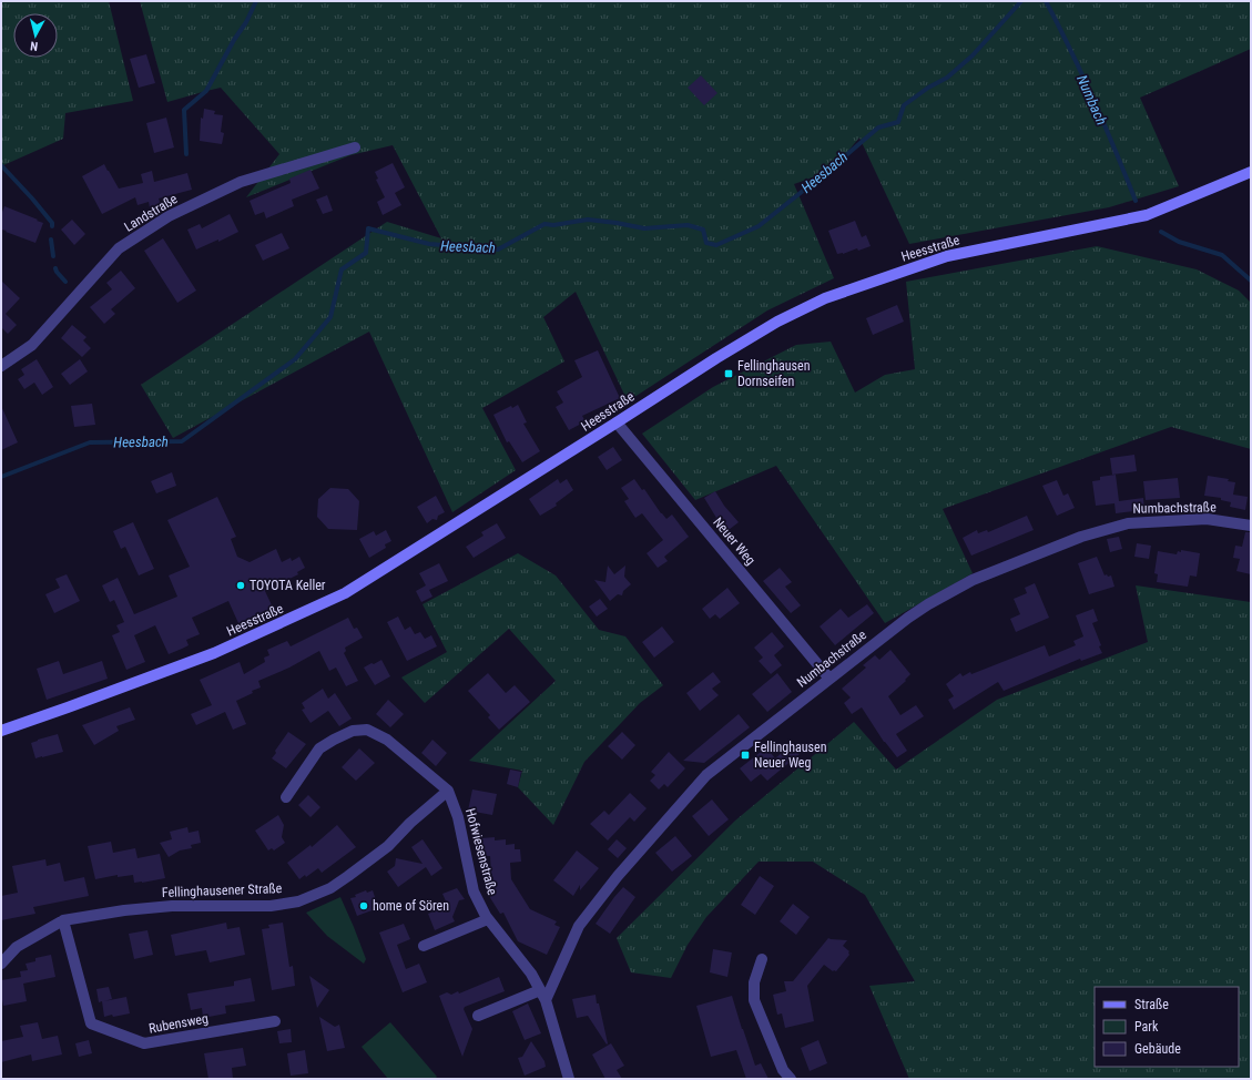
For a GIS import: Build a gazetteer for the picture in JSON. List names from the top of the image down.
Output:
{
  "streets": {
    "main road": ["Heesstraße"],
    "street": [
      "Landstraße",
      "Numbachstraße",
      "Neuer Weg",
      "Hofwiesenstraße",
      "Fellinghausener Straße",
      "Rubensweg"
    ]
  },
  "crossings": [
    ["Heesstraße", "Neuer Weg"],
    ["Numbachstraße", "Neuer Weg"],
    ["Numbachstraße", "Hofwiesenstraße"],
    ["Hofwiesenstraße", "Fellinghausener Straße"],
    ["Fellinghausener Straße", "Rubensweg"]
  ],
  "water": ["Numbach", "Heesbach"],
  "places": {
    "transit": ["Fellinghausen Dornseifen", "Fellinghausen Neuer Weg"],
    "other": ["TOYOTA Keller", "home of Sören"]
  },
  "legend": ["Straße", "Park", "Gebäude"],
  "north": "bottom"
}
